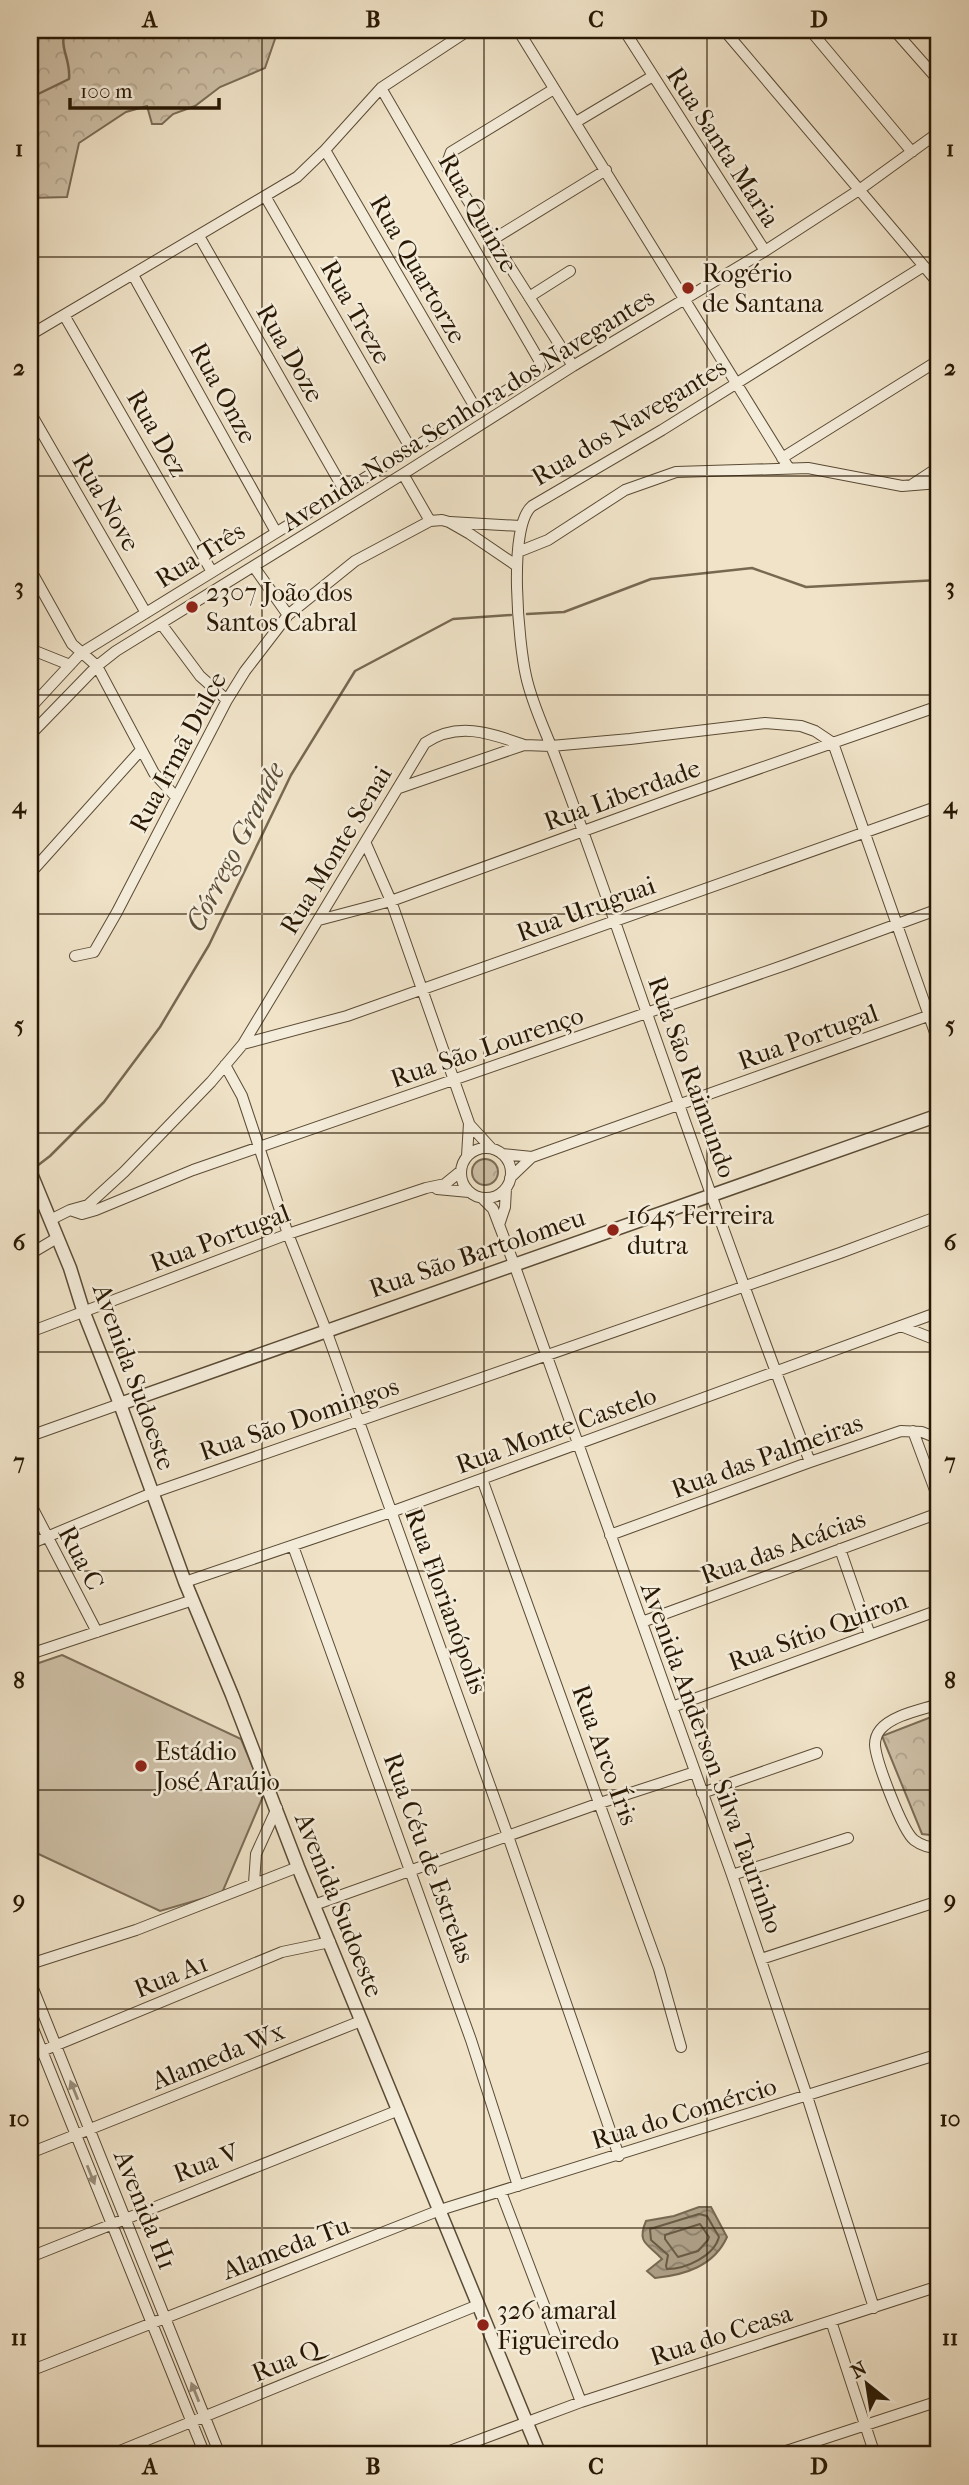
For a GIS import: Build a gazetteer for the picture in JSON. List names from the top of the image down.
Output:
{
  "streets": {
    "street": [
      "Rua Santa Maria",
      "Rua Quinze",
      "Rua Quartorze",
      "Rua Treze",
      "Rua Doze",
      "Rua Onze",
      "Avenida Nossa Senhora dos Navegantes",
      "Rua dos Navegantes",
      "Rua Dez",
      "Rua Nove",
      "Rua Três",
      "Rua Irmã Dulce",
      "Rua Liberdade",
      "Rua Monte Senai",
      "Rua Uruguai",
      "Rua Portugal",
      "Rua São Lourenço",
      "Rua São Raimundo",
      "Rua São Bartolomeu",
      "Avenida Sudoeste",
      "Rua São Domingos",
      "Rua Monte Castelo",
      "Rua das Palmeiras",
      "Rua das Acácias",
      "Rua C",
      "Rua Florianópolis",
      "Rua Sítio Quiron",
      "Rua Arco Íris",
      "Avenida Anderson Silva Taurinho",
      "Rua Céu de Estrelas",
      "Rua A1",
      "Alameda Wx",
      "Rua do Comércio",
      "Rua V",
      "Avenida H1",
      "Alameda Tu",
      "Rua do Ceasa",
      "Rua Q"
    ]
  },
  "crossings": [
    ["Rua Santa Maria", "Avenida Nossa Senhora dos Navegantes"],
    ["Rua Quinze", "Rua Três"],
    ["Rua Quartorze", "Rua Três"],
    ["Rua Treze", "Rua Três"],
    ["Rua Doze", "Rua Três"],
    ["Rua Onze", "Rua Três"],
    ["Rua Dez", "Rua Três"],
    ["Rua Nove", "Rua Três"],
    ["Rua Liberdade", "Rua Monte Senai"],
    ["Rua Liberdade", "Rua São Raimundo"],
    ["Rua Monte Senai", "Rua Uruguai"],
    ["Rua Monte Senai", "Rua Florianópolis"],
    ["Rua Uruguai", "Rua São Raimundo"],
    ["Rua Portugal", "Rua São Raimundo"],
    ["Rua Portugal", "Avenida Sudoeste"],
    ["Rua Portugal", "Rua Florianópolis"],
    ["Rua Portugal", "Avenida Anderson Silva Taurinho"],
    ["Rua São Lourenço", "Rua São Raimundo"],
    ["Rua São Lourenço", "Avenida Sudoeste"],
    ["Rua São Lourenço", "Rua Florianópolis"],
    ["Rua São Raimundo", "Rua São Bartolomeu"],
    ["Rua São Raimundo", "Rua São Domingos"],
    ["Rua São Raimundo", "Rua Monte Castelo"],
    ["Rua São Raimundo", "Rua das Palmeiras"],
    ["Rua São Bartolomeu", "Avenida Sudoeste"],
    ["Rua São Bartolomeu", "Rua Florianópolis"],
    ["Rua São Bartolomeu", "Avenida Anderson Silva Taurinho"],
    ["Avenida Sudoeste", "Rua São Domingos"],
    ["Avenida Sudoeste", "Rua Monte Castelo"],
    ["Avenida Sudoeste", "Rua A1"],
    ["Avenida Sudoeste", "Alameda Wx"],
    ["Avenida Sudoeste", "Rua do Comércio"],
    ["Avenida Sudoeste", "Rua V"],
    ["Avenida Sudoeste", "Alameda Tu"],
    ["Avenida Sudoeste", "Rua do Ceasa"],
    ["Avenida Sudoeste", "Rua Q"],
    ["Rua São Domingos", "Rua C"],
    ["Rua São Domingos", "Rua Florianópolis"],
    ["Rua São Domingos", "Avenida Anderson Silva Taurinho"],
    ["Rua Monte Castelo", "Rua Florianópolis"],
    ["Rua Monte Castelo", "Rua Arco Íris"],
    ["Rua Monte Castelo", "Avenida Anderson Silva Taurinho"],
    ["Rua Monte Castelo", "Rua Céu de Estrelas"],
    ["Rua das Palmeiras", "Avenida Anderson Silva Taurinho"],
    ["Rua das Acácias", "Avenida Anderson Silva Taurinho"],
    ["Rua Florianópolis", "Rua do Comércio"],
    ["Rua Sítio Quiron", "Avenida Anderson Silva Taurinho"],
    ["Avenida Anderson Silva Taurinho", "Rua do Comércio"],
    ["Avenida Anderson Silva Taurinho", "Rua do Ceasa"],
    ["Rua Céu de Estrelas", "Rua do Comércio"],
    ["Rua A1", "Avenida H1"],
    ["Alameda Wx", "Avenida H1"],
    ["Rua do Comércio", "Alameda Tu"],
    ["Rua V", "Avenida H1"],
    ["Avenida H1", "Alameda Tu"],
    ["Avenida H1", "Rua Q"]
  ],
  "water": ["Córrego Grande"],
  "places": [
    "Rogério de Santana",
    "2307 João dos Santos Cabral",
    "1645 Ferreira dutra",
    "Estádio José Araújo",
    "326 amaral Figueiredo"
  ],
  "scale_bar": "100 m",
  "north": "top left",
  "grid": {
    "columns": [
      "A",
      "B",
      "C",
      "D"
    ],
    "rows": [
      "1",
      "2",
      "3",
      "4",
      "5",
      "6",
      "7",
      "8",
      "9",
      "10",
      "11"
    ]
  }
}
